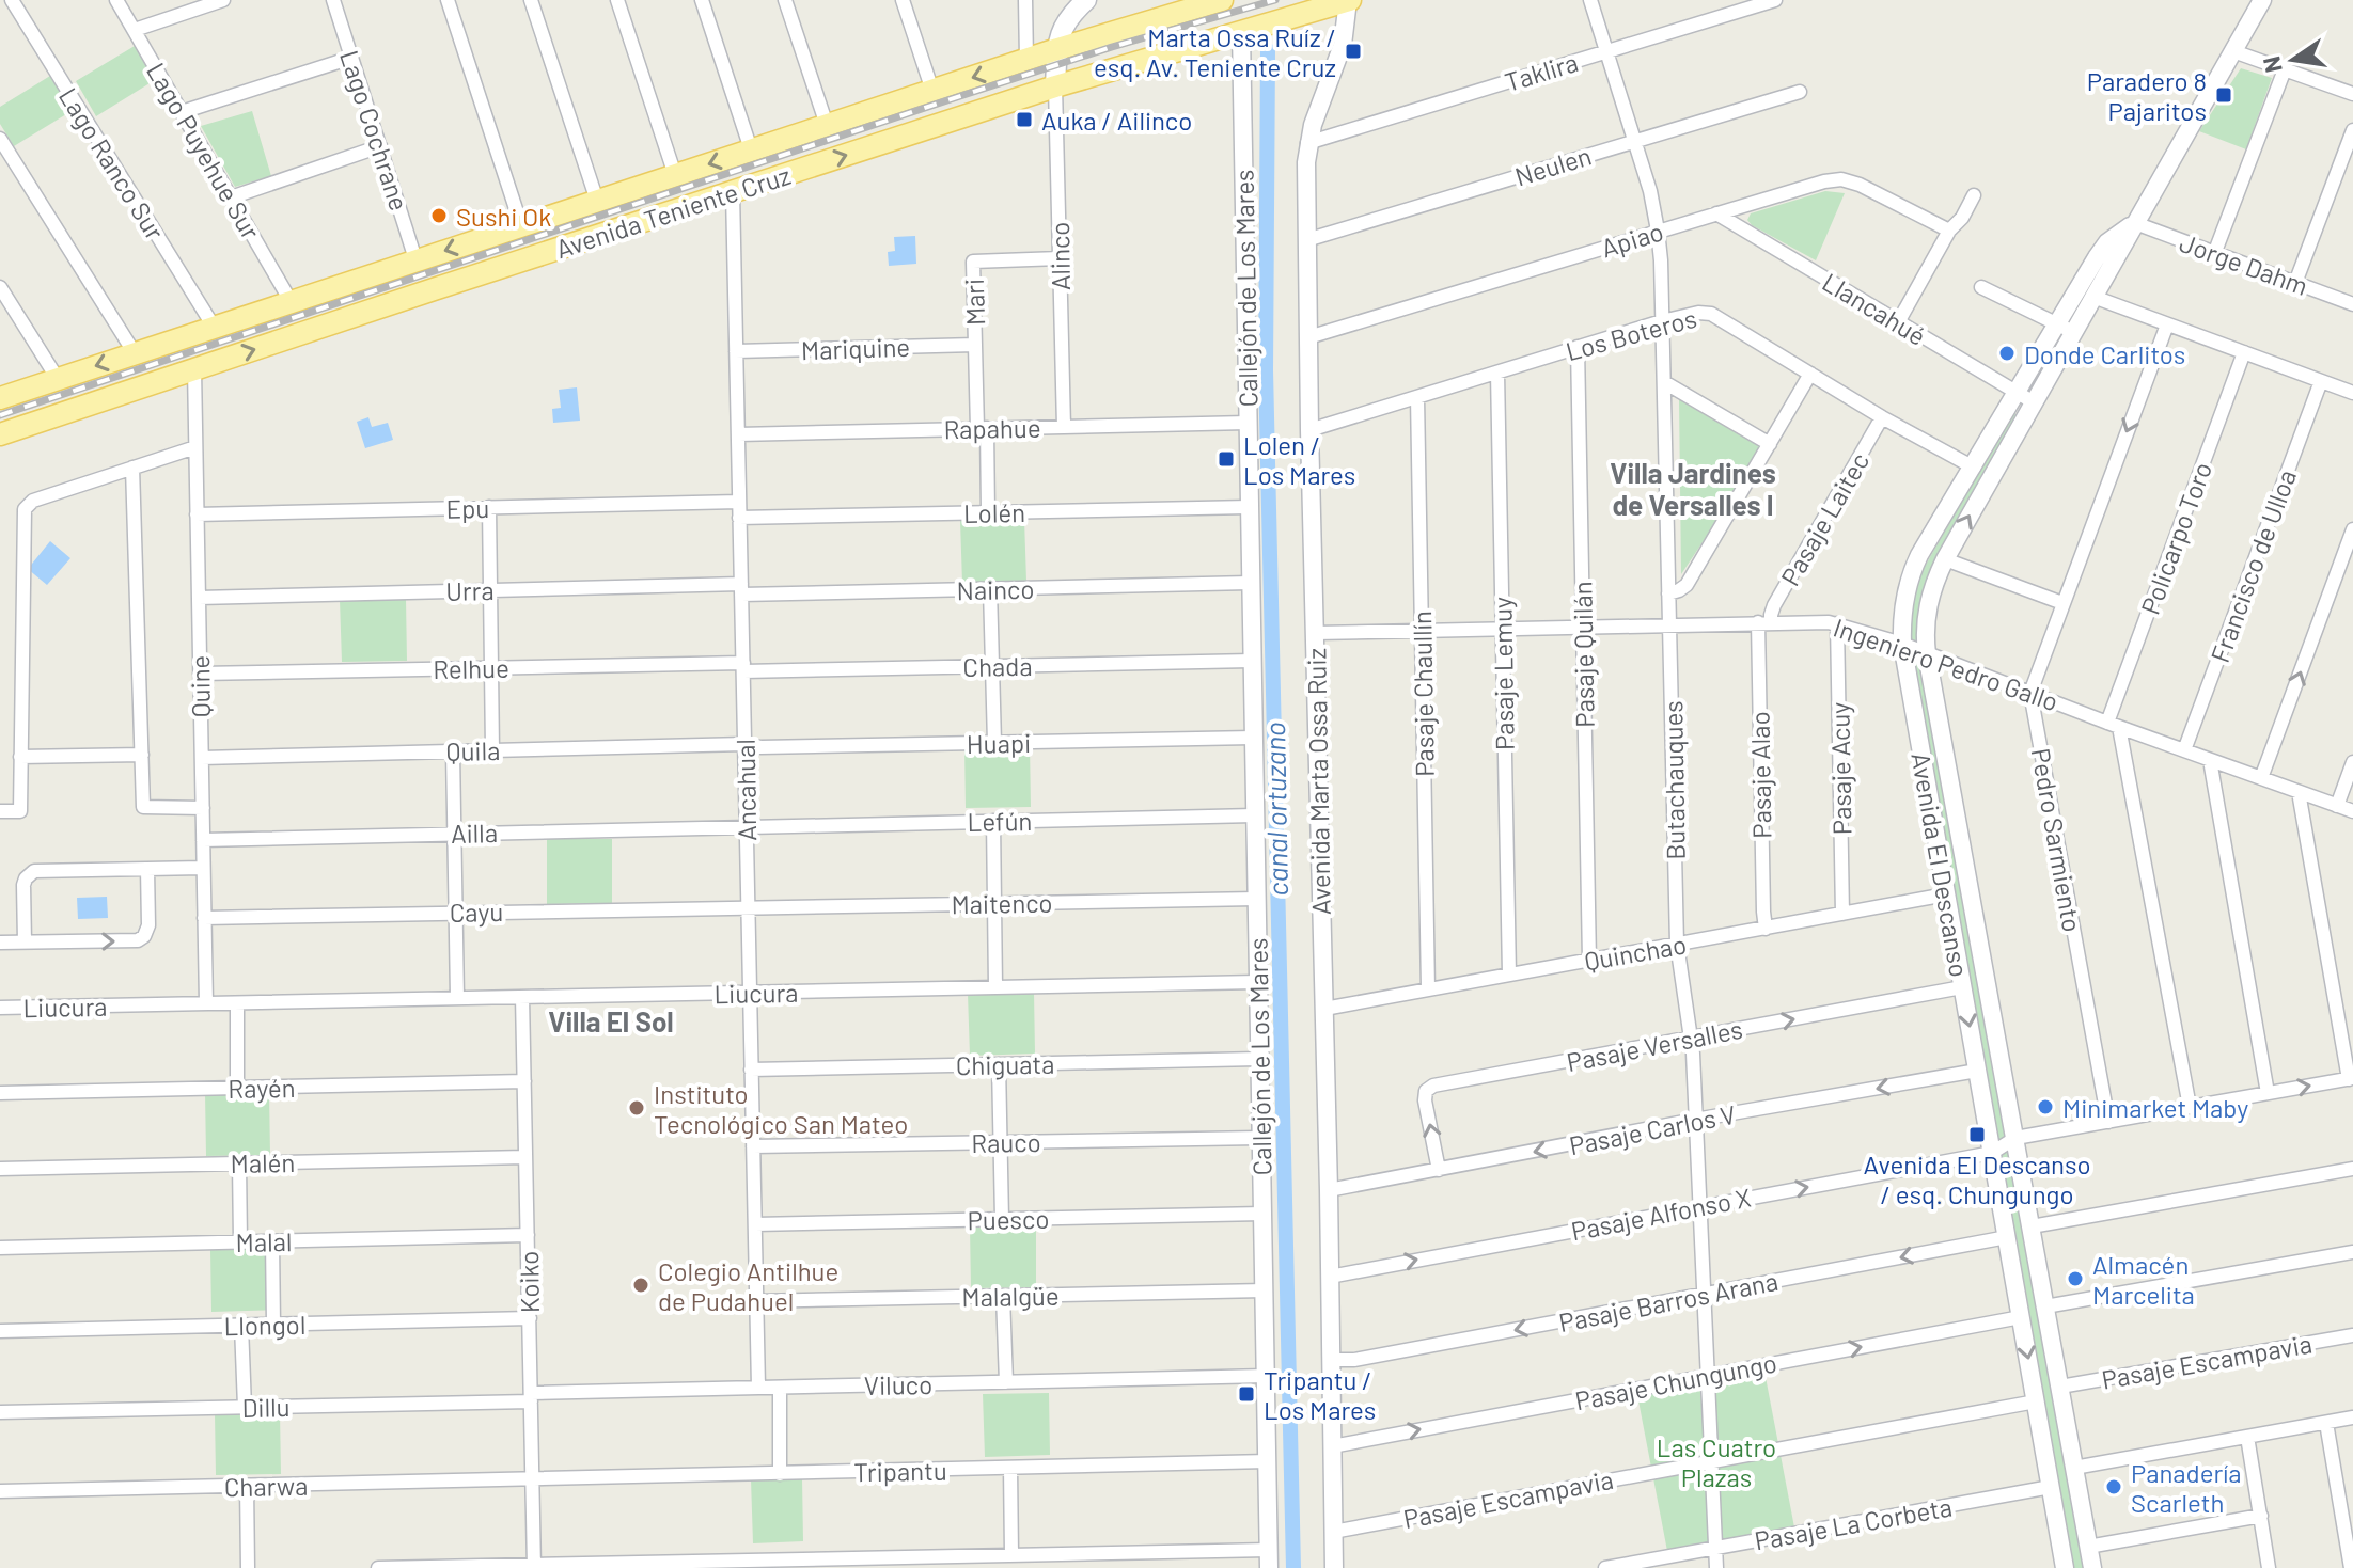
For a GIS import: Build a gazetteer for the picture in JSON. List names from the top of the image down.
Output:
{
  "streets": {
    "main road": ["Avenida Teniente Cruz"],
    "street": [
      "Taklira",
      "Lago Cochrane",
      "Lago Puyehue Sur",
      "Lago Ranco Sur",
      "Neulen",
      "Apiao",
      "Alinco",
      "Jorge Dahm",
      "Callejón de Los Mares",
      "Mari",
      "Llancahué",
      "Los Boteros",
      "Mariquine",
      "Rapahue",
      "Epu",
      "Lolén",
      "Pasaje Laitec",
      "Policarpo Toro",
      "Francisco de Ulloa",
      "Nainco",
      "Urra",
      "Pasaje Quilán",
      "Ingeniero Pedro Gallo",
      "Chada",
      "Relhue",
      "Pasaje Lemuy",
      "Quine",
      "Pasaje Chaullín",
      "Huapi",
      "Quila",
      "Pasaje Acuy",
      "Pasaje Alao",
      "Butachauques",
      "Avenida Marta Ossa Ruiz",
      "Ancahual",
      "Lefún",
      "Ailla",
      "Pedro Sarmiento",
      "Avenida El Descanso",
      "Maitenco",
      "Cayu",
      "Quinchao",
      "Liucura",
      "Pasaje Versalles",
      "Chiguata",
      "Rayén",
      "Pasaje Carlos V",
      "Rauco",
      "Malén",
      "Pasaje Alfonso X",
      "Puesco",
      "Malal",
      "Koiko",
      "Malalgüe",
      "Pasaje Barros Arana",
      "Llongol",
      "Pasaje Escampavia",
      "Pasaje Chungungo",
      "Viluco",
      "Dillu",
      "Tripantu",
      "Charwa",
      "Pasaje La Corbeta"
    ]
  },
  "crossings": [
    ["Taklira", "Butachauques"],
    ["Taklira", "Avenida Marta Ossa Ruiz"],
    ["Lago Cochrane", "Avenida Teniente Cruz"],
    ["Lago Puyehue Sur", "Avenida Teniente Cruz"],
    ["Lago Ranco Sur", "Avenida Teniente Cruz"],
    ["Neulen", "Butachauques"],
    ["Neulen", "Avenida Marta Ossa Ruiz"],
    ["Avenida Teniente Cruz", "Alinco"],
    ["Avenida Teniente Cruz", "Callejón de Los Mares"],
    ["Avenida Teniente Cruz", "Quine"],
    ["Avenida Teniente Cruz", "Avenida Marta Ossa Ruiz"],
    ["Avenida Teniente Cruz", "Ancahual"],
    ["Apiao", "Llancahué"],
    ["Apiao", "Butachauques"],
    ["Apiao", "Avenida Marta Ossa Ruiz"],
    ["Alinco", "Mari"],
    ["Alinco", "Rapahue"],
    ["Jorge Dahm", "Avenida El Descanso"],
    ["Callejón de Los Mares", "Rapahue"],
    ["Callejón de Los Mares", "Lolén"],
    ["Callejón de Los Mares", "Nainco"],
    ["Callejón de Los Mares", "Chada"],
    ["Callejón de Los Mares", "Huapi"],
    ["Callejón de Los Mares", "Lefún"],
    ["Callejón de Los Mares", "Maitenco"],
    ["Callejón de Los Mares", "Liucura"],
    ["Callejón de Los Mares", "Chiguata"],
    ["Callejón de Los Mares", "Rauco"],
    ["Callejón de Los Mares", "Puesco"],
    ["Callejón de Los Mares", "Malalgüe"],
    ["Callejón de Los Mares", "Viluco"],
    ["Callejón de Los Mares", "Tripantu"],
    ["Mari", "Mariquine"],
    ["Mari", "Rapahue"],
    ["Mari", "Lolén"],
    ["Llancahué", "Avenida El Descanso"],
    ["Los Boteros", "Pasaje Laitec"],
    ["Los Boteros", "Pasaje Quilán"],
    ["Los Boteros", "Pasaje Lemuy"],
    ["Los Boteros", "Pasaje Chaullín"],
    ["Los Boteros", "Butachauques"],
    ["Los Boteros", "Avenida Marta Ossa Ruiz"],
    ["Los Boteros", "Avenida El Descanso"],
    ["Mariquine", "Ancahual"],
    ["Rapahue", "Ancahual"],
    ["Epu", "Quine"],
    ["Epu", "Ancahual"],
    ["Lolén", "Ancahual"],
    ["Pasaje Laitec", "Ingeniero Pedro Gallo"],
    ["Pasaje Laitec", "Pasaje Alao"],
    ["Policarpo Toro", "Ingeniero Pedro Gallo"],
    ["Francisco de Ulloa", "Ingeniero Pedro Gallo"],
    ["Nainco", "Urra"],
    ["Nainco", "Ancahual"],
    ["Urra", "Quine"],
    ["Urra", "Ancahual"],
    ["Pasaje Quilán", "Ingeniero Pedro Gallo"],
    ["Pasaje Quilán", "Quinchao"],
    ["Ingeniero Pedro Gallo", "Pasaje Lemuy"],
    ["Ingeniero Pedro Gallo", "Pasaje Chaullín"],
    ["Ingeniero Pedro Gallo", "Pasaje Acuy"],
    ["Ingeniero Pedro Gallo", "Pasaje Alao"],
    ["Ingeniero Pedro Gallo", "Butachauques"],
    ["Ingeniero Pedro Gallo", "Avenida Marta Ossa Ruiz"],
    ["Ingeniero Pedro Gallo", "Pedro Sarmiento"],
    ["Ingeniero Pedro Gallo", "Avenida El Descanso"],
    ["Chada", "Relhue"],
    ["Chada", "Ancahual"],
    ["Relhue", "Quine"],
    ["Relhue", "Ancahual"],
    ["Pasaje Lemuy", "Quinchao"],
    ["Quine", "Quila"],
    ["Quine", "Ailla"],
    ["Quine", "Cayu"],
    ["Quine", "Liucura"],
    ["Pasaje Chaullín", "Quinchao"],
    ["Huapi", "Quila"],
    ["Huapi", "Ancahual"],
    ["Quila", "Ancahual"],
    ["Pasaje Acuy", "Quinchao"],
    ["Pasaje Alao", "Quinchao"],
    ["Butachauques", "Quinchao"],
    ["Butachauques", "Pasaje Versalles"],
    ["Butachauques", "Pasaje Carlos V"],
    ["Butachauques", "Pasaje Alfonso X"],
    ["Butachauques", "Pasaje Barros Arana"],
    ["Butachauques", "Pasaje Escampavia"],
    ["Butachauques", "Pasaje Chungungo"],
    ["Butachauques", "Pasaje La Corbeta"],
    ["Avenida Marta Ossa Ruiz", "Quinchao"],
    ["Avenida Marta Ossa Ruiz", "Pasaje Carlos V"],
    ["Avenida Marta Ossa Ruiz", "Pasaje Alfonso X"],
    ["Avenida Marta Ossa Ruiz", "Pasaje Barros Arana"],
    ["Avenida Marta Ossa Ruiz", "Pasaje Escampavia"],
    ["Avenida Marta Ossa Ruiz", "Pasaje Chungungo"],
    ["Ancahual", "Lefún"],
    ["Ancahual", "Ailla"],
    ["Ancahual", "Maitenco"],
    ["Ancahual", "Cayu"],
    ["Ancahual", "Liucura"],
    ["Ancahual", "Chiguata"],
    ["Ancahual", "Rauco"],
    ["Ancahual", "Puesco"],
    ["Ancahual", "Malalgüe"],
    ["Ancahual", "Viluco"],
    ["Lefún", "Ailla"],
    ["Avenida El Descanso", "Quinchao"],
    ["Avenida El Descanso", "Pasaje Versalles"],
    ["Avenida El Descanso", "Pasaje Carlos V"],
    ["Avenida El Descanso", "Pasaje Alfonso X"],
    ["Avenida El Descanso", "Pasaje Barros Arana"],
    ["Avenida El Descanso", "Pasaje Escampavia"],
    ["Avenida El Descanso", "Pasaje Chungungo"],
    ["Avenida El Descanso", "Pasaje La Corbeta"],
    ["Maitenco", "Cayu"],
    ["Liucura", "Koiko"],
    ["Pasaje Versalles", "Pasaje Carlos V"],
    ["Rayén", "Koiko"],
    ["Malén", "Koiko"],
    ["Malal", "Koiko"],
    ["Koiko", "Llongol"],
    ["Koiko", "Viluco"],
    ["Koiko", "Dillu"],
    ["Koiko", "Tripantu"],
    ["Koiko", "Charwa"],
    ["Viluco", "Dillu"],
    ["Tripantu", "Charwa"]
  ],
  "one_way": [
    "Pedro Sarmiento",
    "Pasaje Versalles",
    "Pasaje Carlos V",
    "Pasaje Alfonso X",
    "Pasaje Barros Arana",
    "Pasaje Chungungo"
  ],
  "districts": ["Villa Jardines de Versalles I", "Villa El Sol"],
  "water": ["canal ortuzano"],
  "parks": ["Las Cuatro Plazas"],
  "places": {
    "transit": [
      "Marta Ossa Ruíz / esq. Av. Teniente Cruz",
      "Paradero 8 Pajaritos",
      "Auka / Ailinco",
      "Lolen / Los Mares",
      "Avenida El Descanso / esq. Chungungo",
      "Tripantu / Los Mares"
    ],
    "other": [
      "Sushi Ok",
      "Donde Carlitos",
      "Minimarket Maby",
      "Instituto Tecnológico San Mateo",
      "Almacén Marcelita",
      "Colegio Antilhue de Pudahuel",
      "Panadería Scarleth"
    ]
  },
  "north": "left"
}
